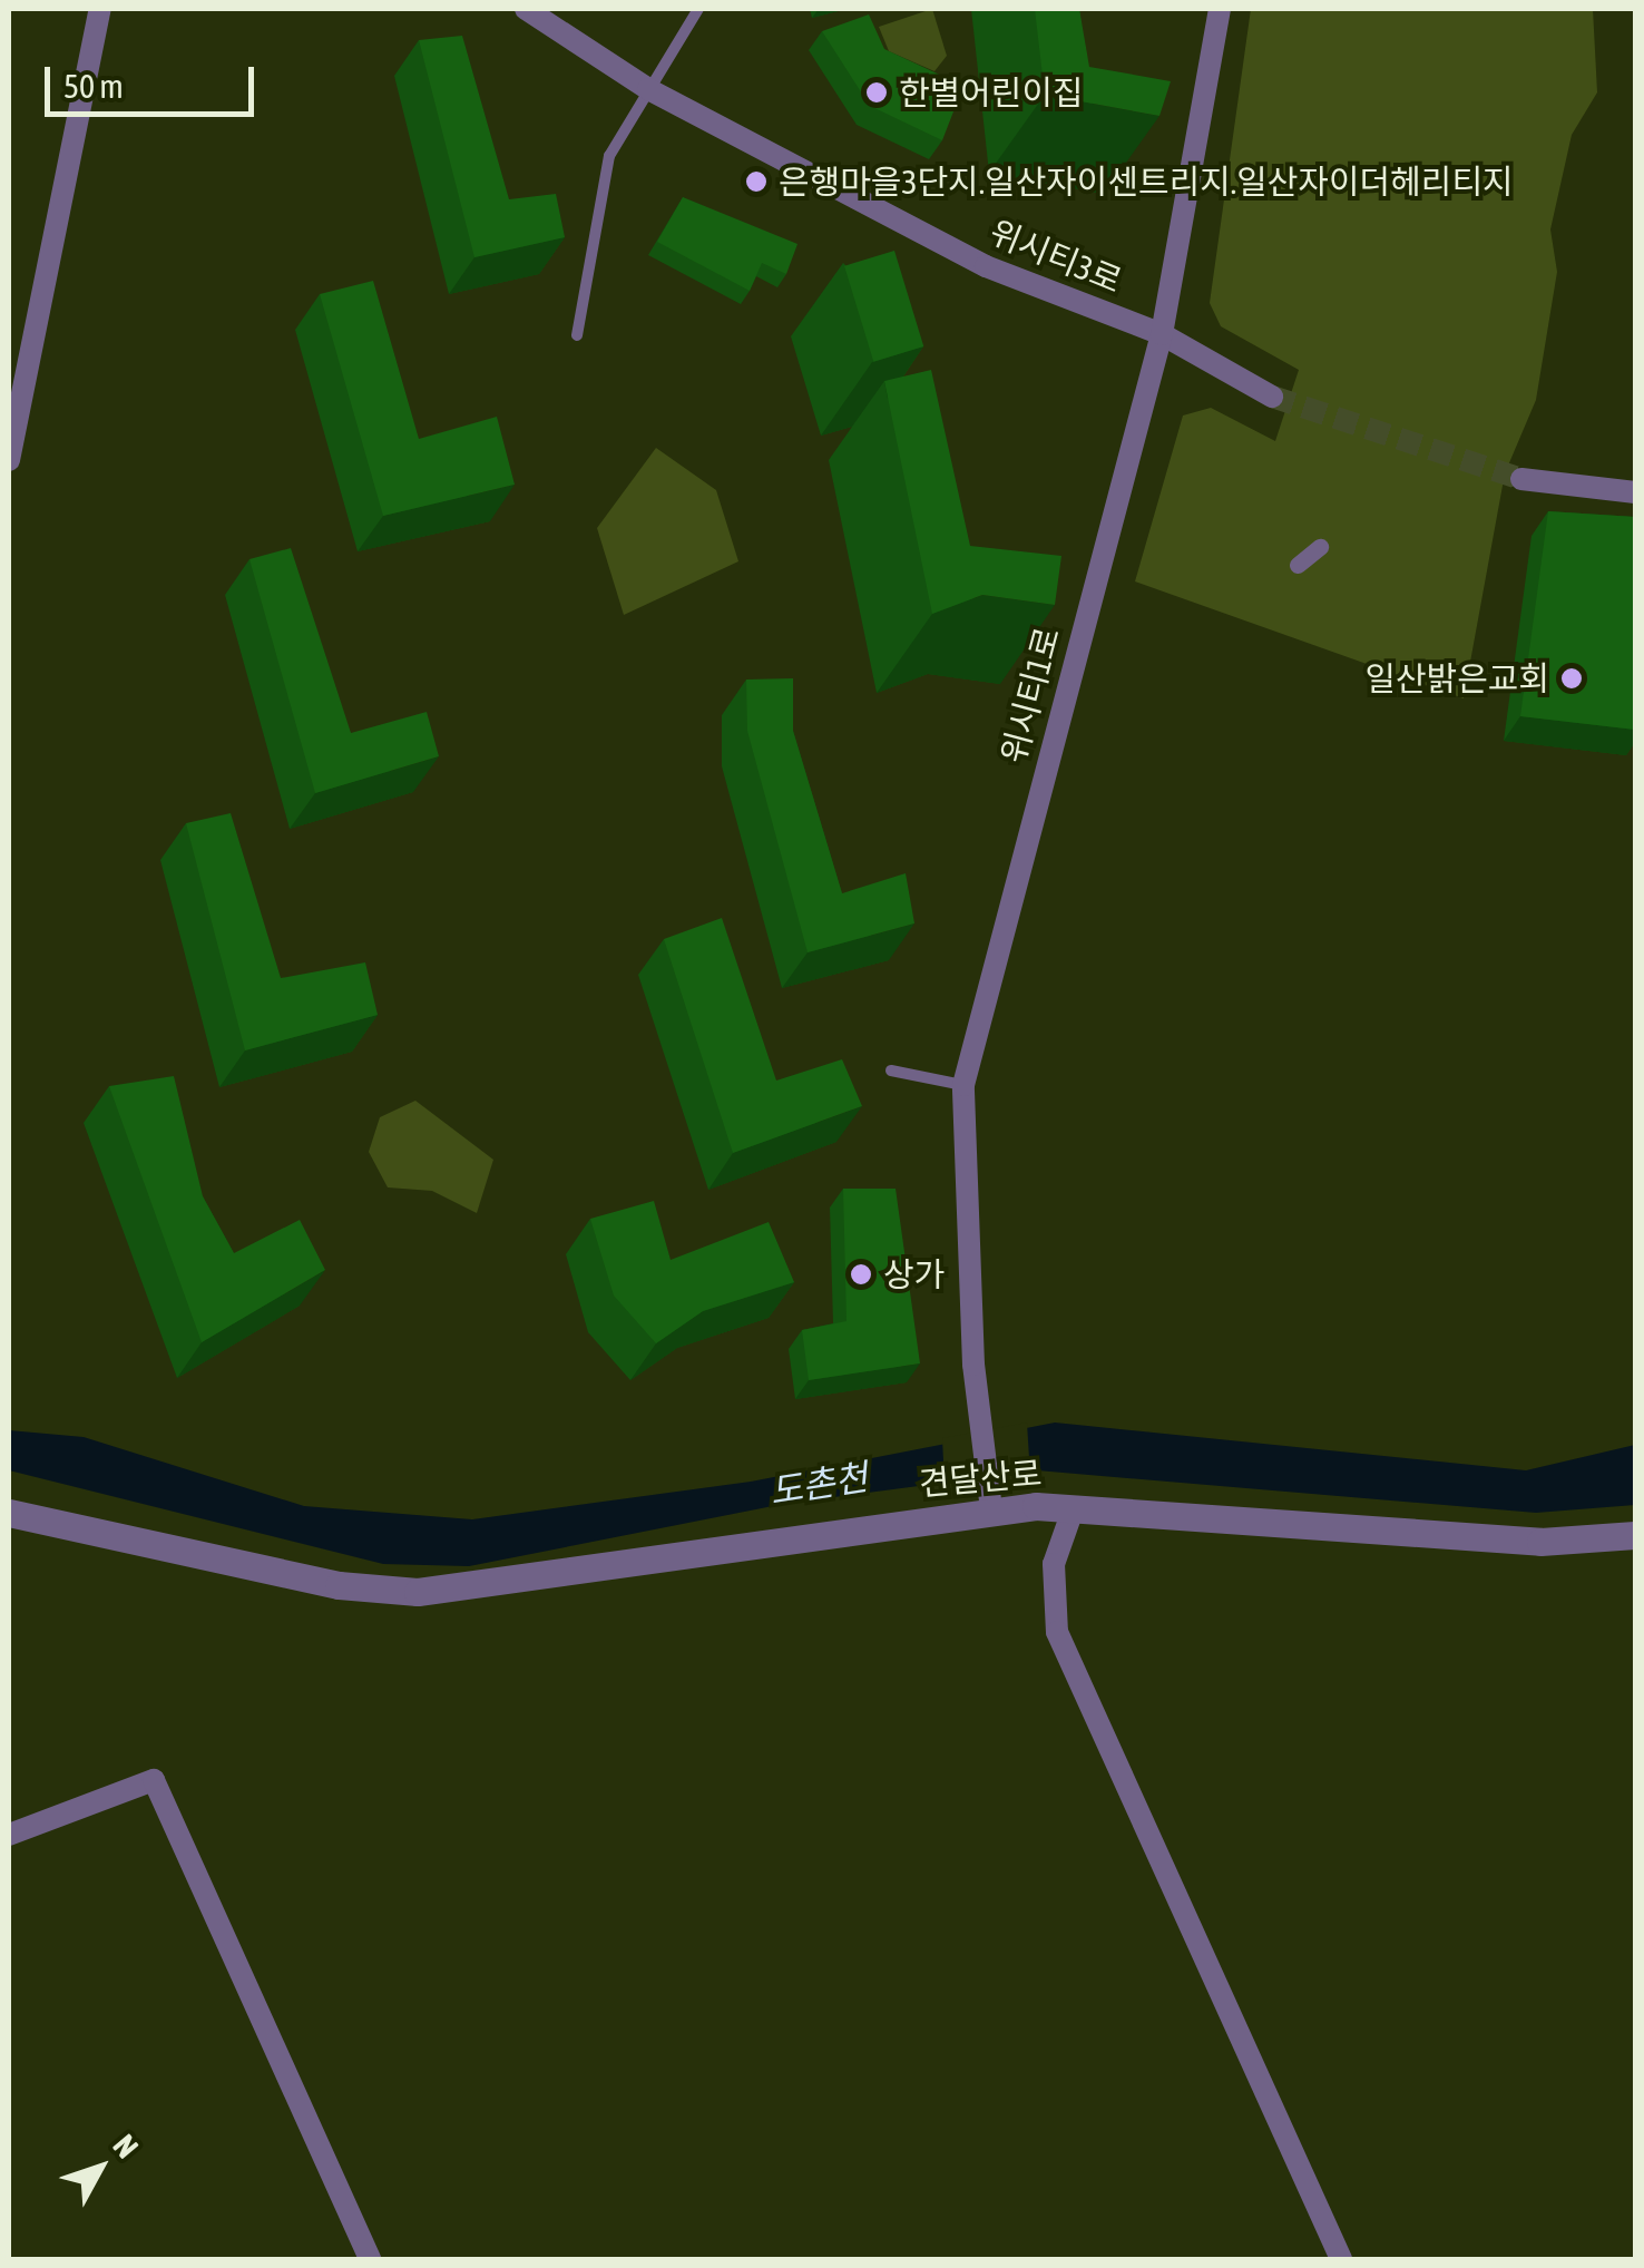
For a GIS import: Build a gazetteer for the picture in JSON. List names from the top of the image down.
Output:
{
  "streets": {
    "street": ["위시티3로", "위시티1로", "견달산로"]
  },
  "crossings": [
    ["위시티3로", "위시티1로"],
    ["위시티1로", "견달산로"]
  ],
  "water": ["도촌천"],
  "places": [
    "한별어린이집",
    "은행마을3단지.일산자이센트리지.일산자이더헤리티지",
    "일산밝은교회",
    "상가"
  ],
  "scale_bar": "50 m",
  "north": "top right"
}
